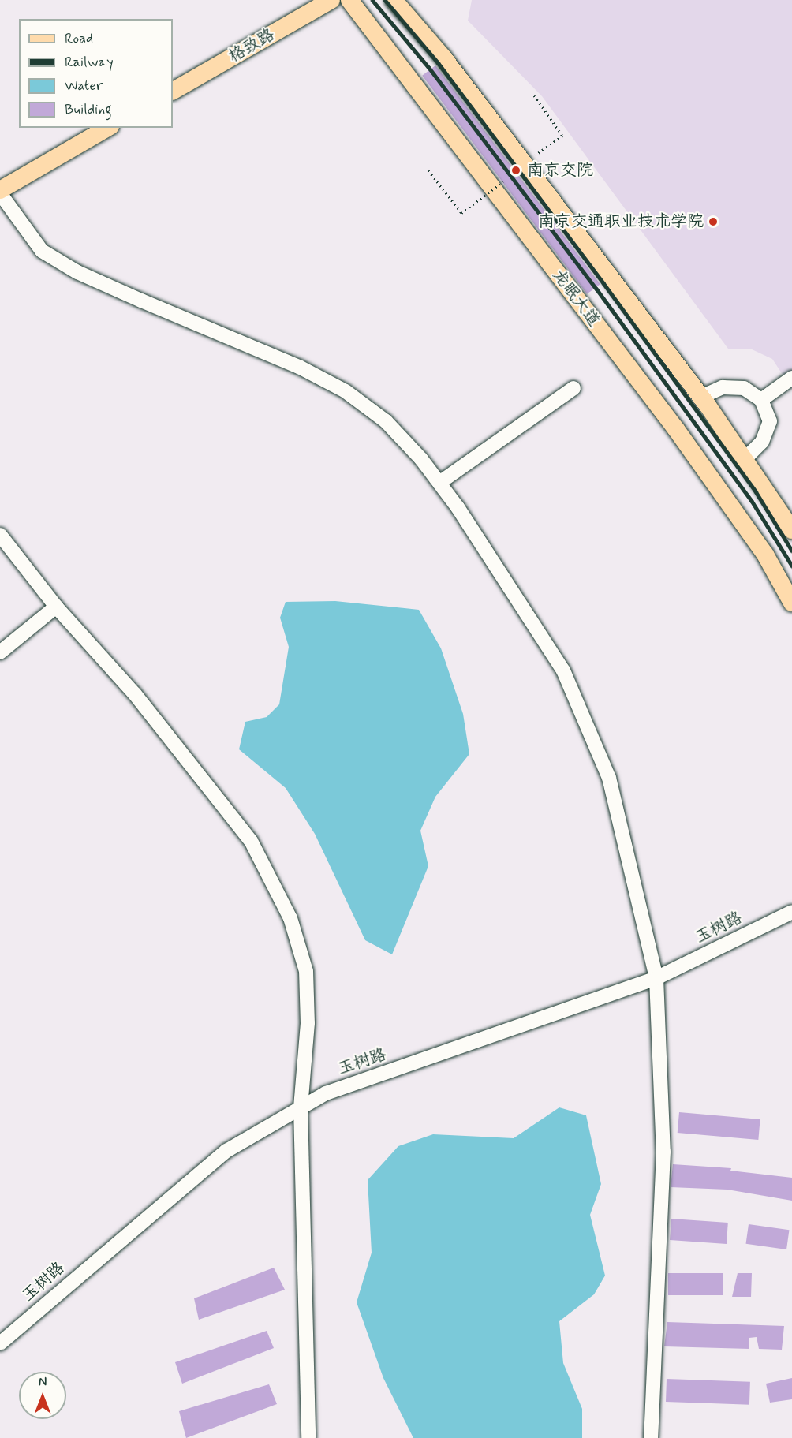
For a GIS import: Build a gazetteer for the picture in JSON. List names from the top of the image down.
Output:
{
  "streets": {
    "main road": ["格致路", "龙眠大道"],
    "street": ["玉树路"]
  },
  "places": ["南京交院", "南京交通职业技术学院"],
  "legend": [
    "Road",
    "Railway",
    "Water",
    "Building"
  ],
  "north": "top"
}
